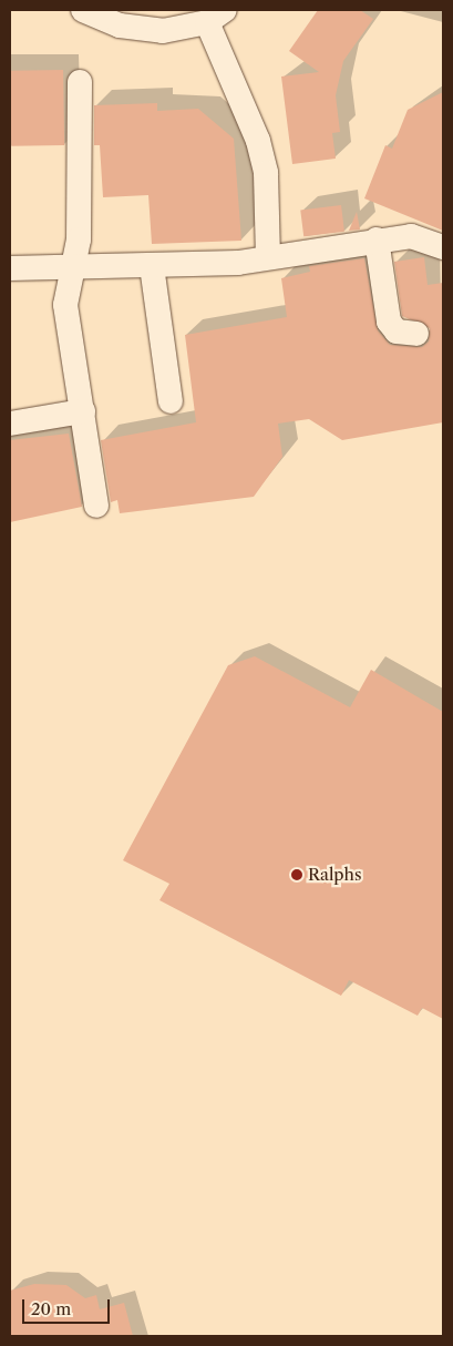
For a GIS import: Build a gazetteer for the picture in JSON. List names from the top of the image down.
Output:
{
  "places": ["Ralphs"],
  "scale_bar": "20 m"
}
